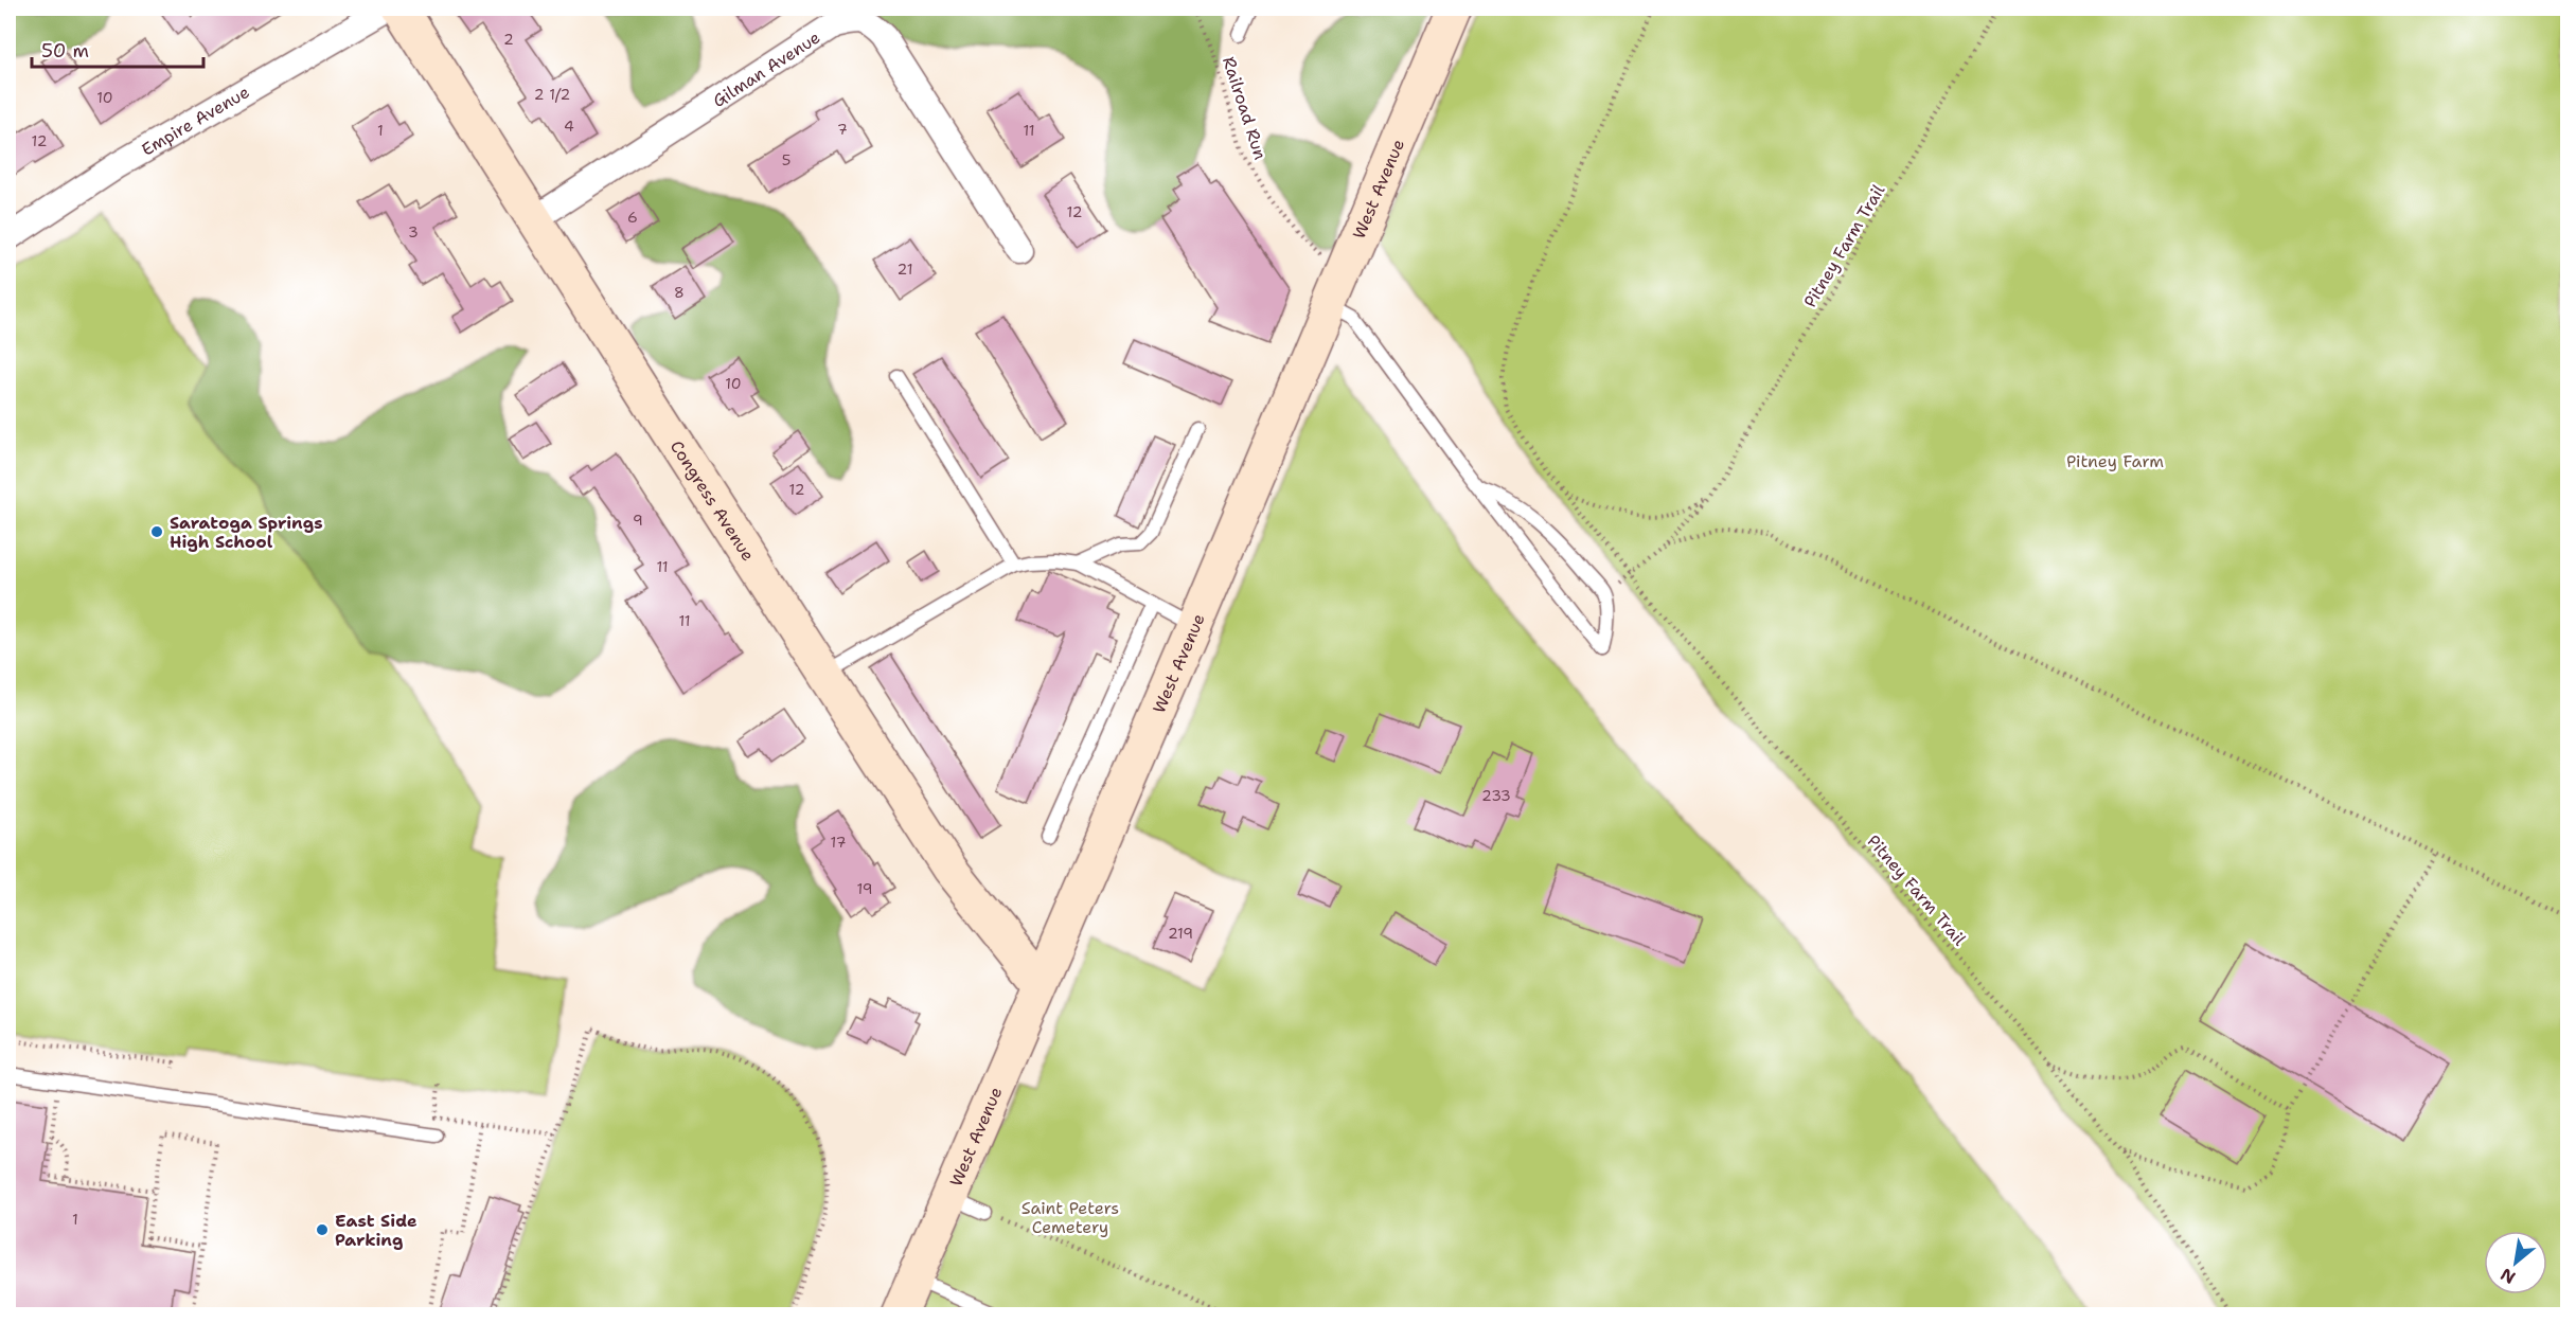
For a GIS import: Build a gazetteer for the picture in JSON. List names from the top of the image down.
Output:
{
  "streets": {
    "street": [
      "Gilman Avenue",
      "Empire Avenue",
      "West Avenue",
      "Congress Avenue"
    ],
    "path": ["Railroad Run", "Pitney Farm Trail"]
  },
  "crossings": [
    ["Gilman Avenue", "Congress Avenue"],
    ["Empire Avenue", "Congress Avenue"],
    ["West Avenue", "Congress Avenue"]
  ],
  "parks": ["Pitney Farm", "Saint Peters Cemetery"],
  "places": ["Saratoga Springs High School", "East Side Parking"],
  "house_numbers": [
    "2",
    "2 1/2",
    "10",
    "4",
    "7",
    "1",
    "11",
    "12",
    "5",
    "12",
    "6",
    "3",
    "21",
    "8",
    "10",
    "12",
    "9",
    "11",
    "11",
    "233",
    "17",
    "19",
    "219",
    "1"
  ],
  "scale_bar": "50 m",
  "north": "bottom left"
}
